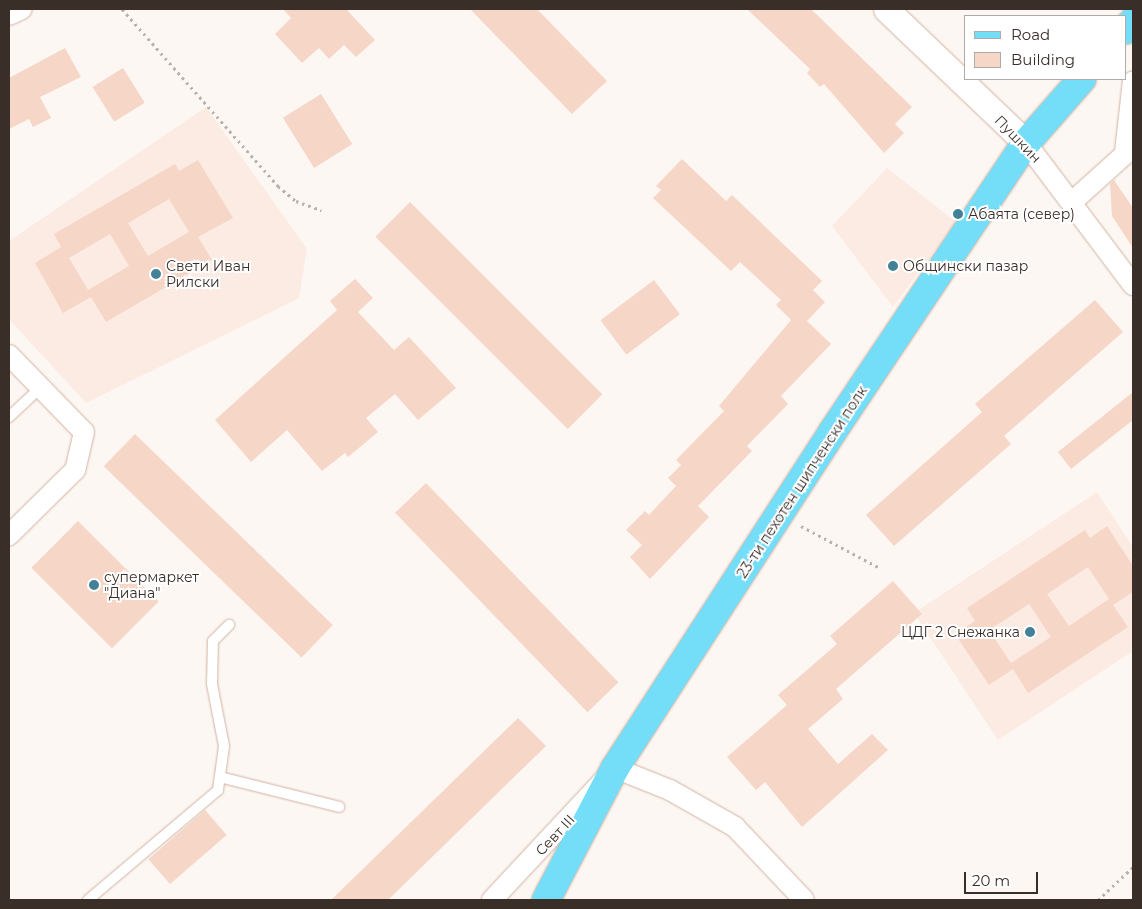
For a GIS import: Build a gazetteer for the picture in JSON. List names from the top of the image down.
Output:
{
  "streets": {
    "main road": ["23-ти пехотен шипченски полк"],
    "street": ["Пушкин", "Севт III"]
  },
  "crossings": [
    ["Пушкин", "23-ти пехотен шипченски полк"],
    ["23-ти пехотен шипченски полк", "Севт III"]
  ],
  "places": [
    "Абаята (север)",
    "Общински пазар",
    "Свети Иван Рилски",
    "супермаркет \"Диана\"",
    "ЦДГ 2 Снежанка"
  ],
  "legend": ["Road", "Building"],
  "scale_bar": "20 m"
}
